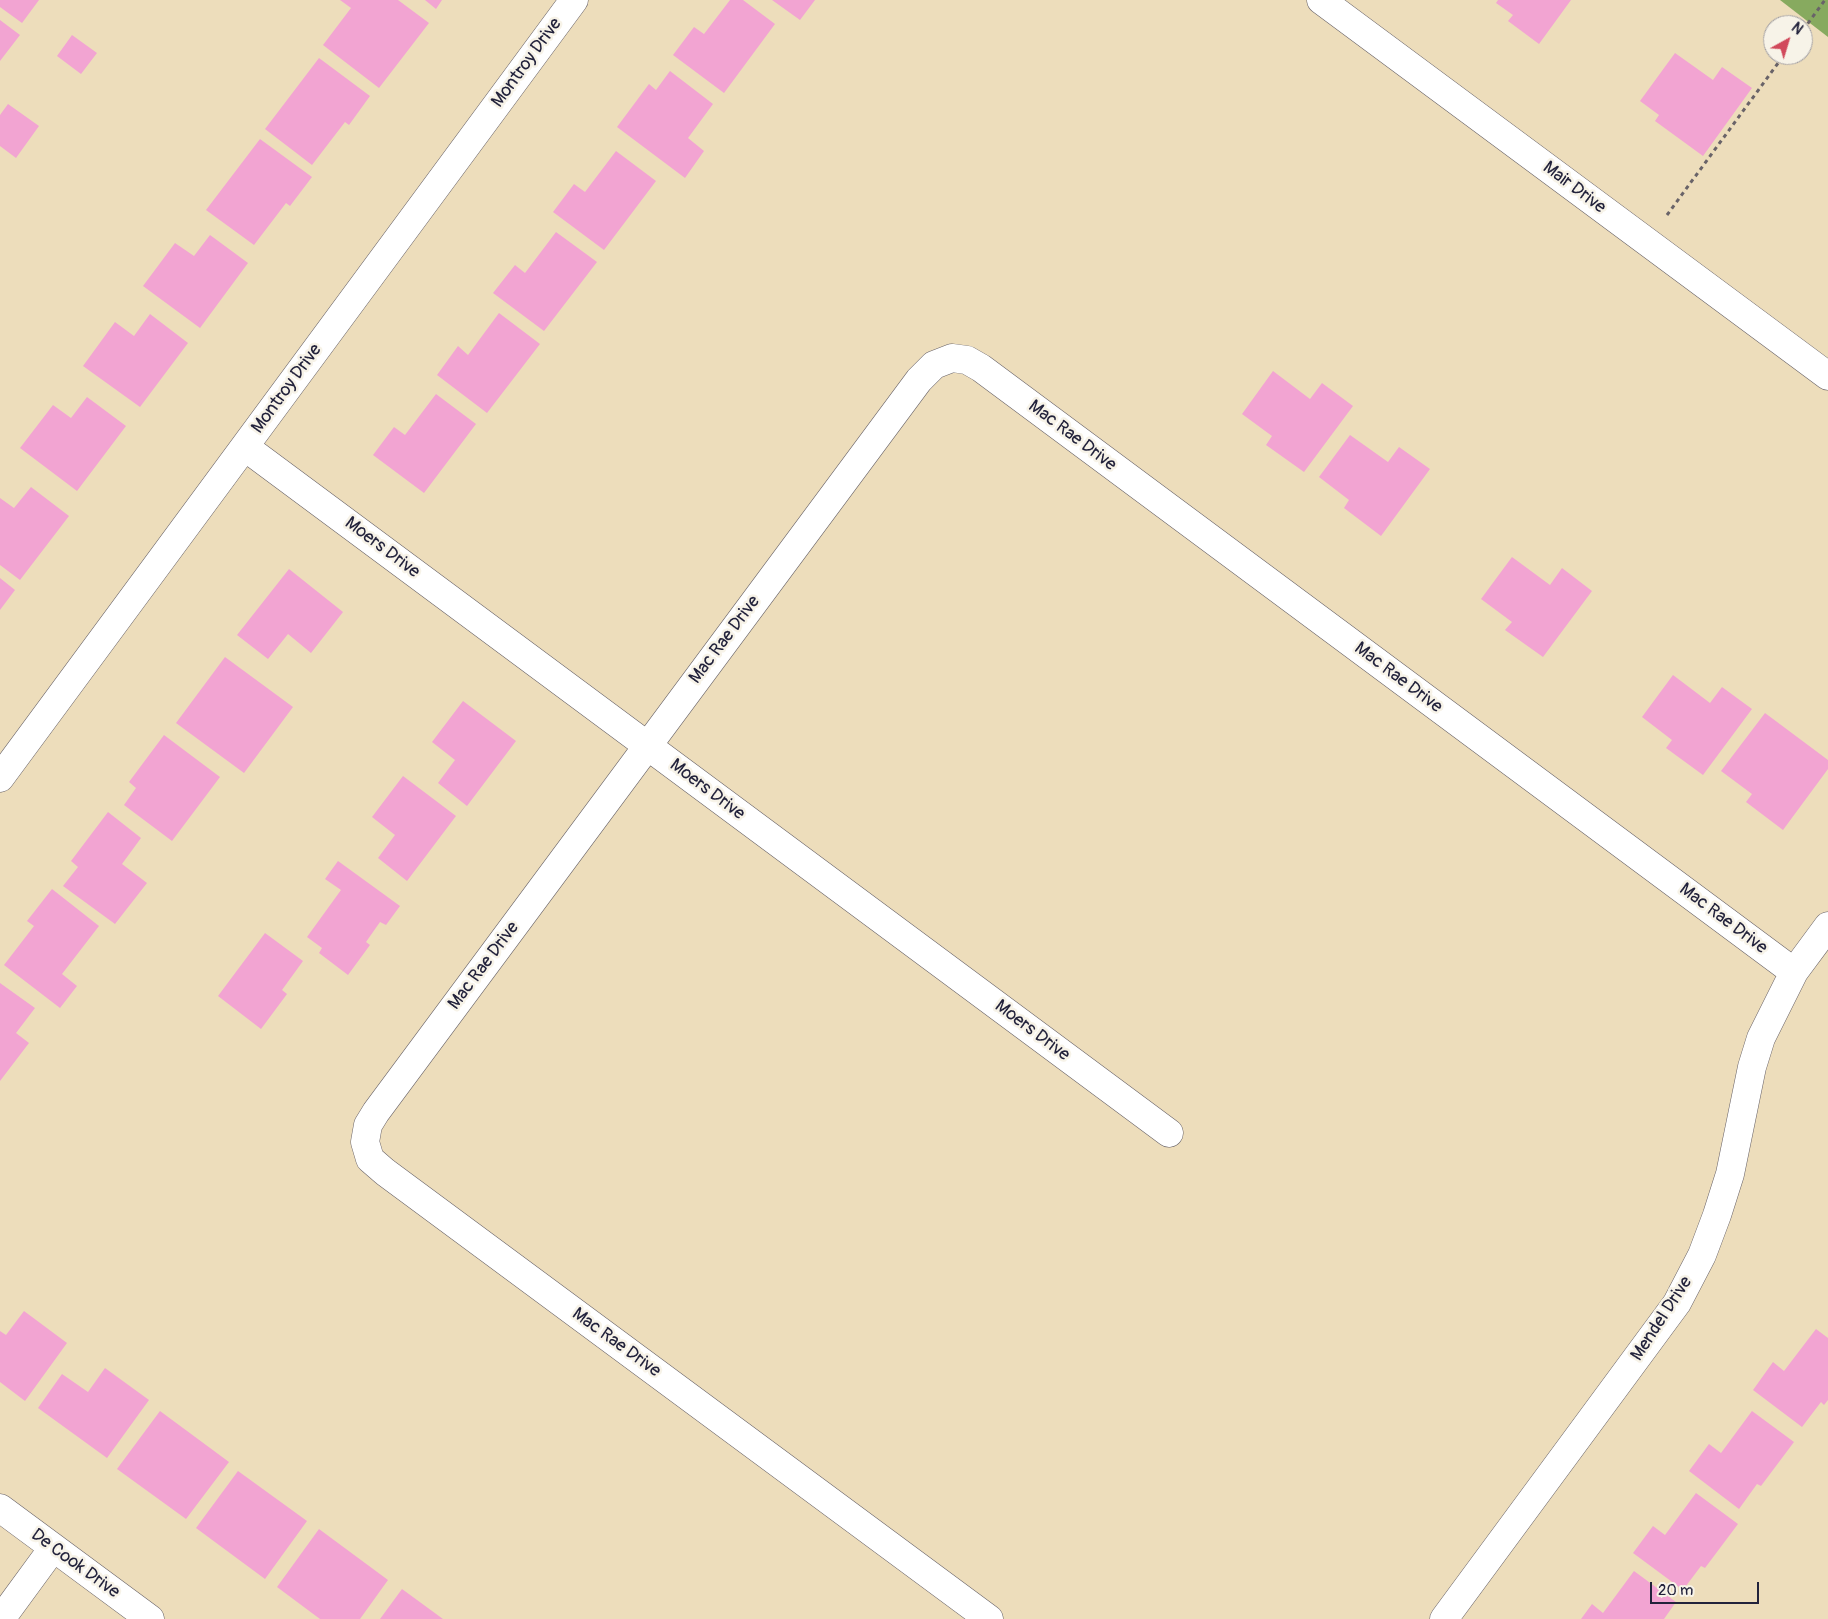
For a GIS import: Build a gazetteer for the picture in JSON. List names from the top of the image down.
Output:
{
  "streets": {
    "street": [
      "Montroy Drive",
      "Mair Drive",
      "Mac Rae Drive",
      "Moers Drive",
      "Mendel Drive",
      "De Cook Drive"
    ]
  },
  "crossings": [
    ["Montroy Drive", "Moers Drive"],
    ["Mac Rae Drive", "Moers Drive"],
    ["Mac Rae Drive", "Mendel Drive"]
  ],
  "scale_bar": "20 m",
  "north": "top right"
}
